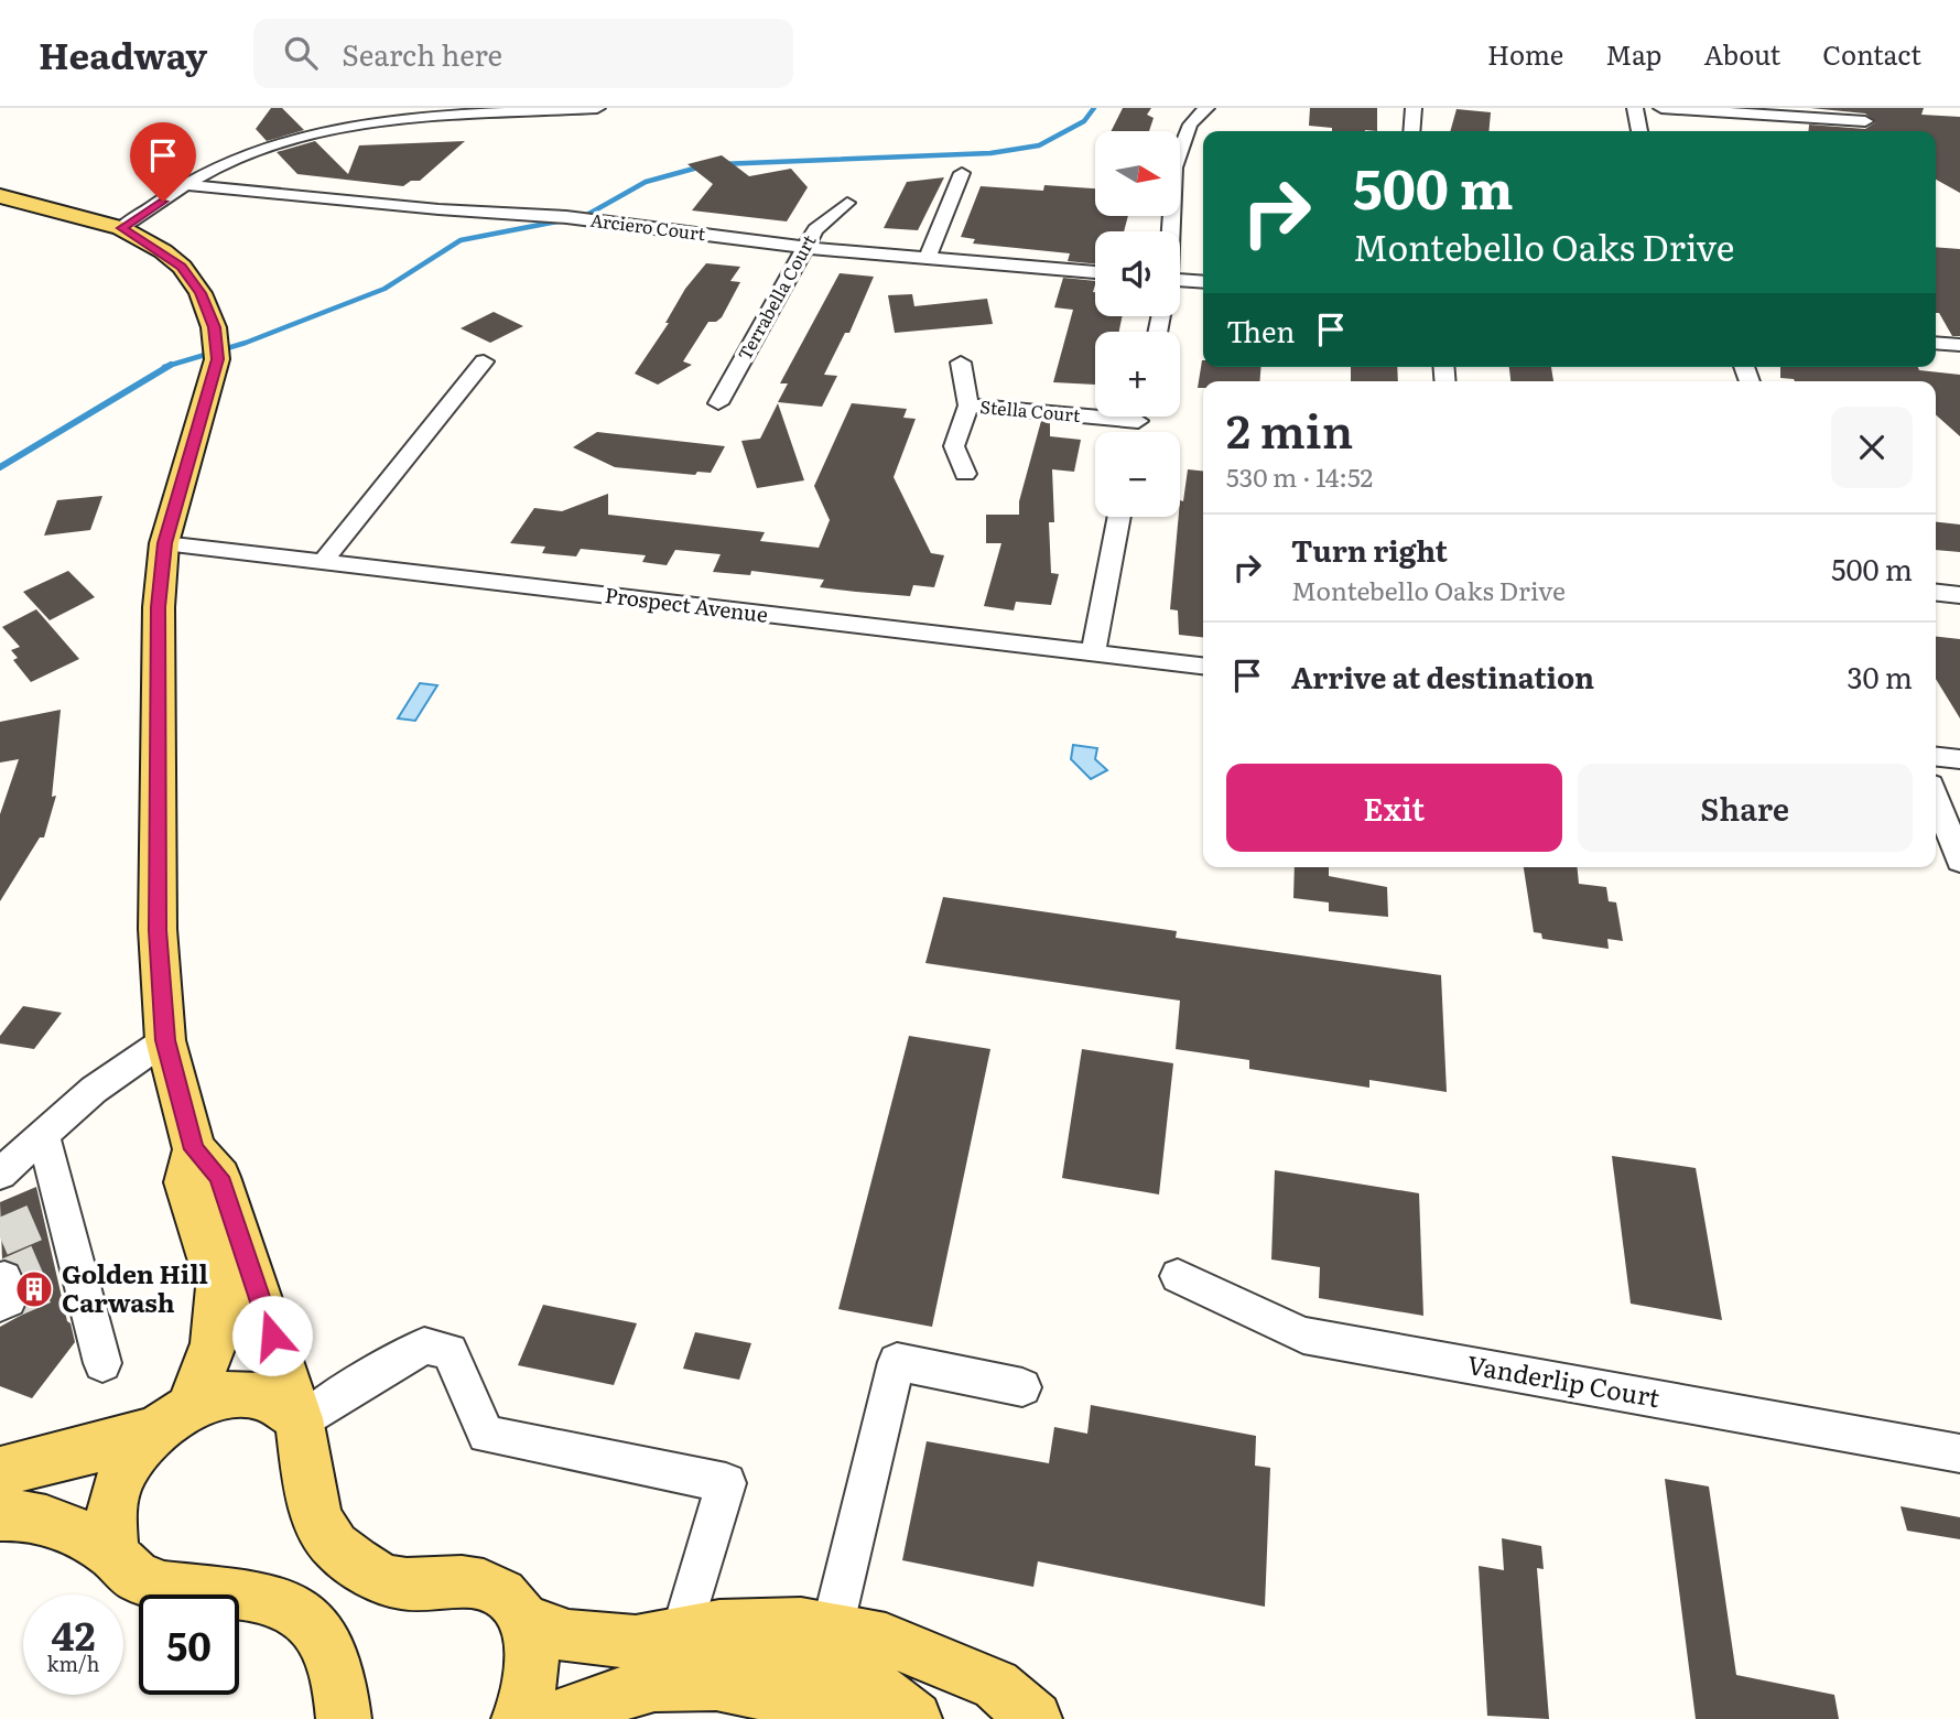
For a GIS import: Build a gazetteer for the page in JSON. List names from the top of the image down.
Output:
{
  "streets": {
    "street": [
      "Arciero Court",
      "Terrabella Court",
      "Stella Court",
      "Prospect Avenue",
      "Vanderlip Court"
    ]
  },
  "crossings": [
    ["Arciero Court", "Terrabella Court"]
  ],
  "places": {
    "building": ["Golden Hill Carwash"]
  },
  "north": "right",
  "page": {
    "header": "Headway",
    "search": "Search here",
    "nav": [
      "Home",
      "Map",
      "About",
      "Contact"
    ],
    "map_buttons": ["+", "−"],
    "turn": ["500 m", "Montebello Oaks Drive"],
    "then": "Then",
    "heading": ["2 min", "530 m · 14:52"],
    "list": [
      {
        "name": "Turn right",
        "note": "Montebello Oaks Drive",
        "value": "500 m"
      },
      {
        "name": "Arrive at destination",
        "value": "30 m"
      }
    ],
    "buttons": ["Exit", "Share"],
    "speed": "42 km/h",
    "limit": "50"
  }
}
